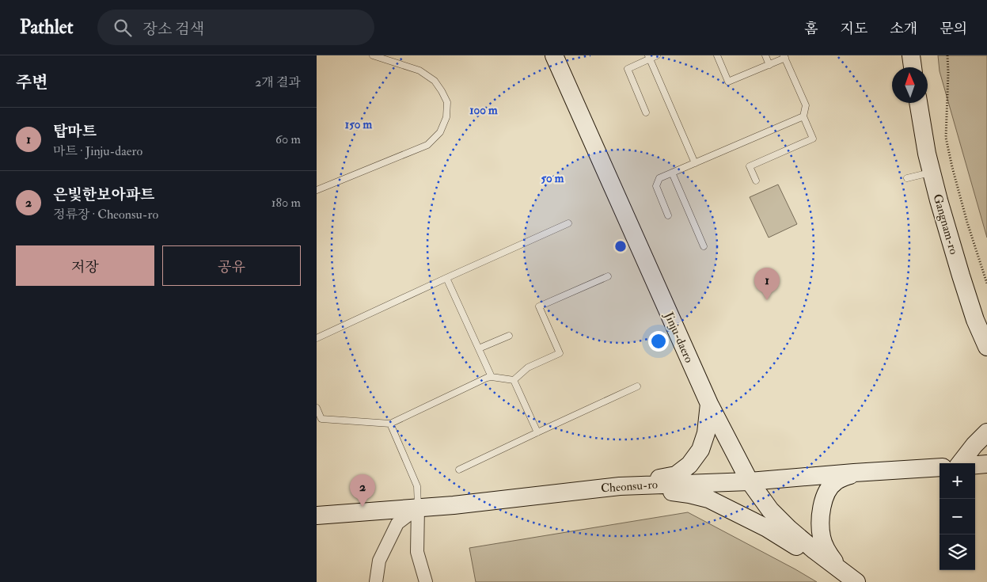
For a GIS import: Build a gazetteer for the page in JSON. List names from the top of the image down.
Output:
{
  "streets": {
    "street": ["Gangnam-ro", "Jinju-daero", "Cheonsu-ro"]
  },
  "crossings": [
    ["Jinju-daero", "Cheonsu-ro"]
  ],
  "north": "top",
  "page": {
    "header": "Pathlet",
    "search": "장소 검색",
    "nav": [
      "홈",
      "지도",
      "소개",
      "문의"
    ],
    "heading": ["주변", "2개 결과"],
    "list": [
      {
        "mark": "1",
        "name": "탑마트",
        "note": "마트 · Jinju-daero",
        "value": "60 m"
      },
      {
        "mark": "2",
        "name": "은빛한보아파트",
        "note": "정류장 · Cheonsu-ro",
        "value": "180 m"
      }
    ],
    "buttons": ["저장", "공유"],
    "pins": ["1", "2"],
    "map_buttons": ["+", "−"]
  },
  "rings": ["100 m", "150 m", "50 m"]
}
